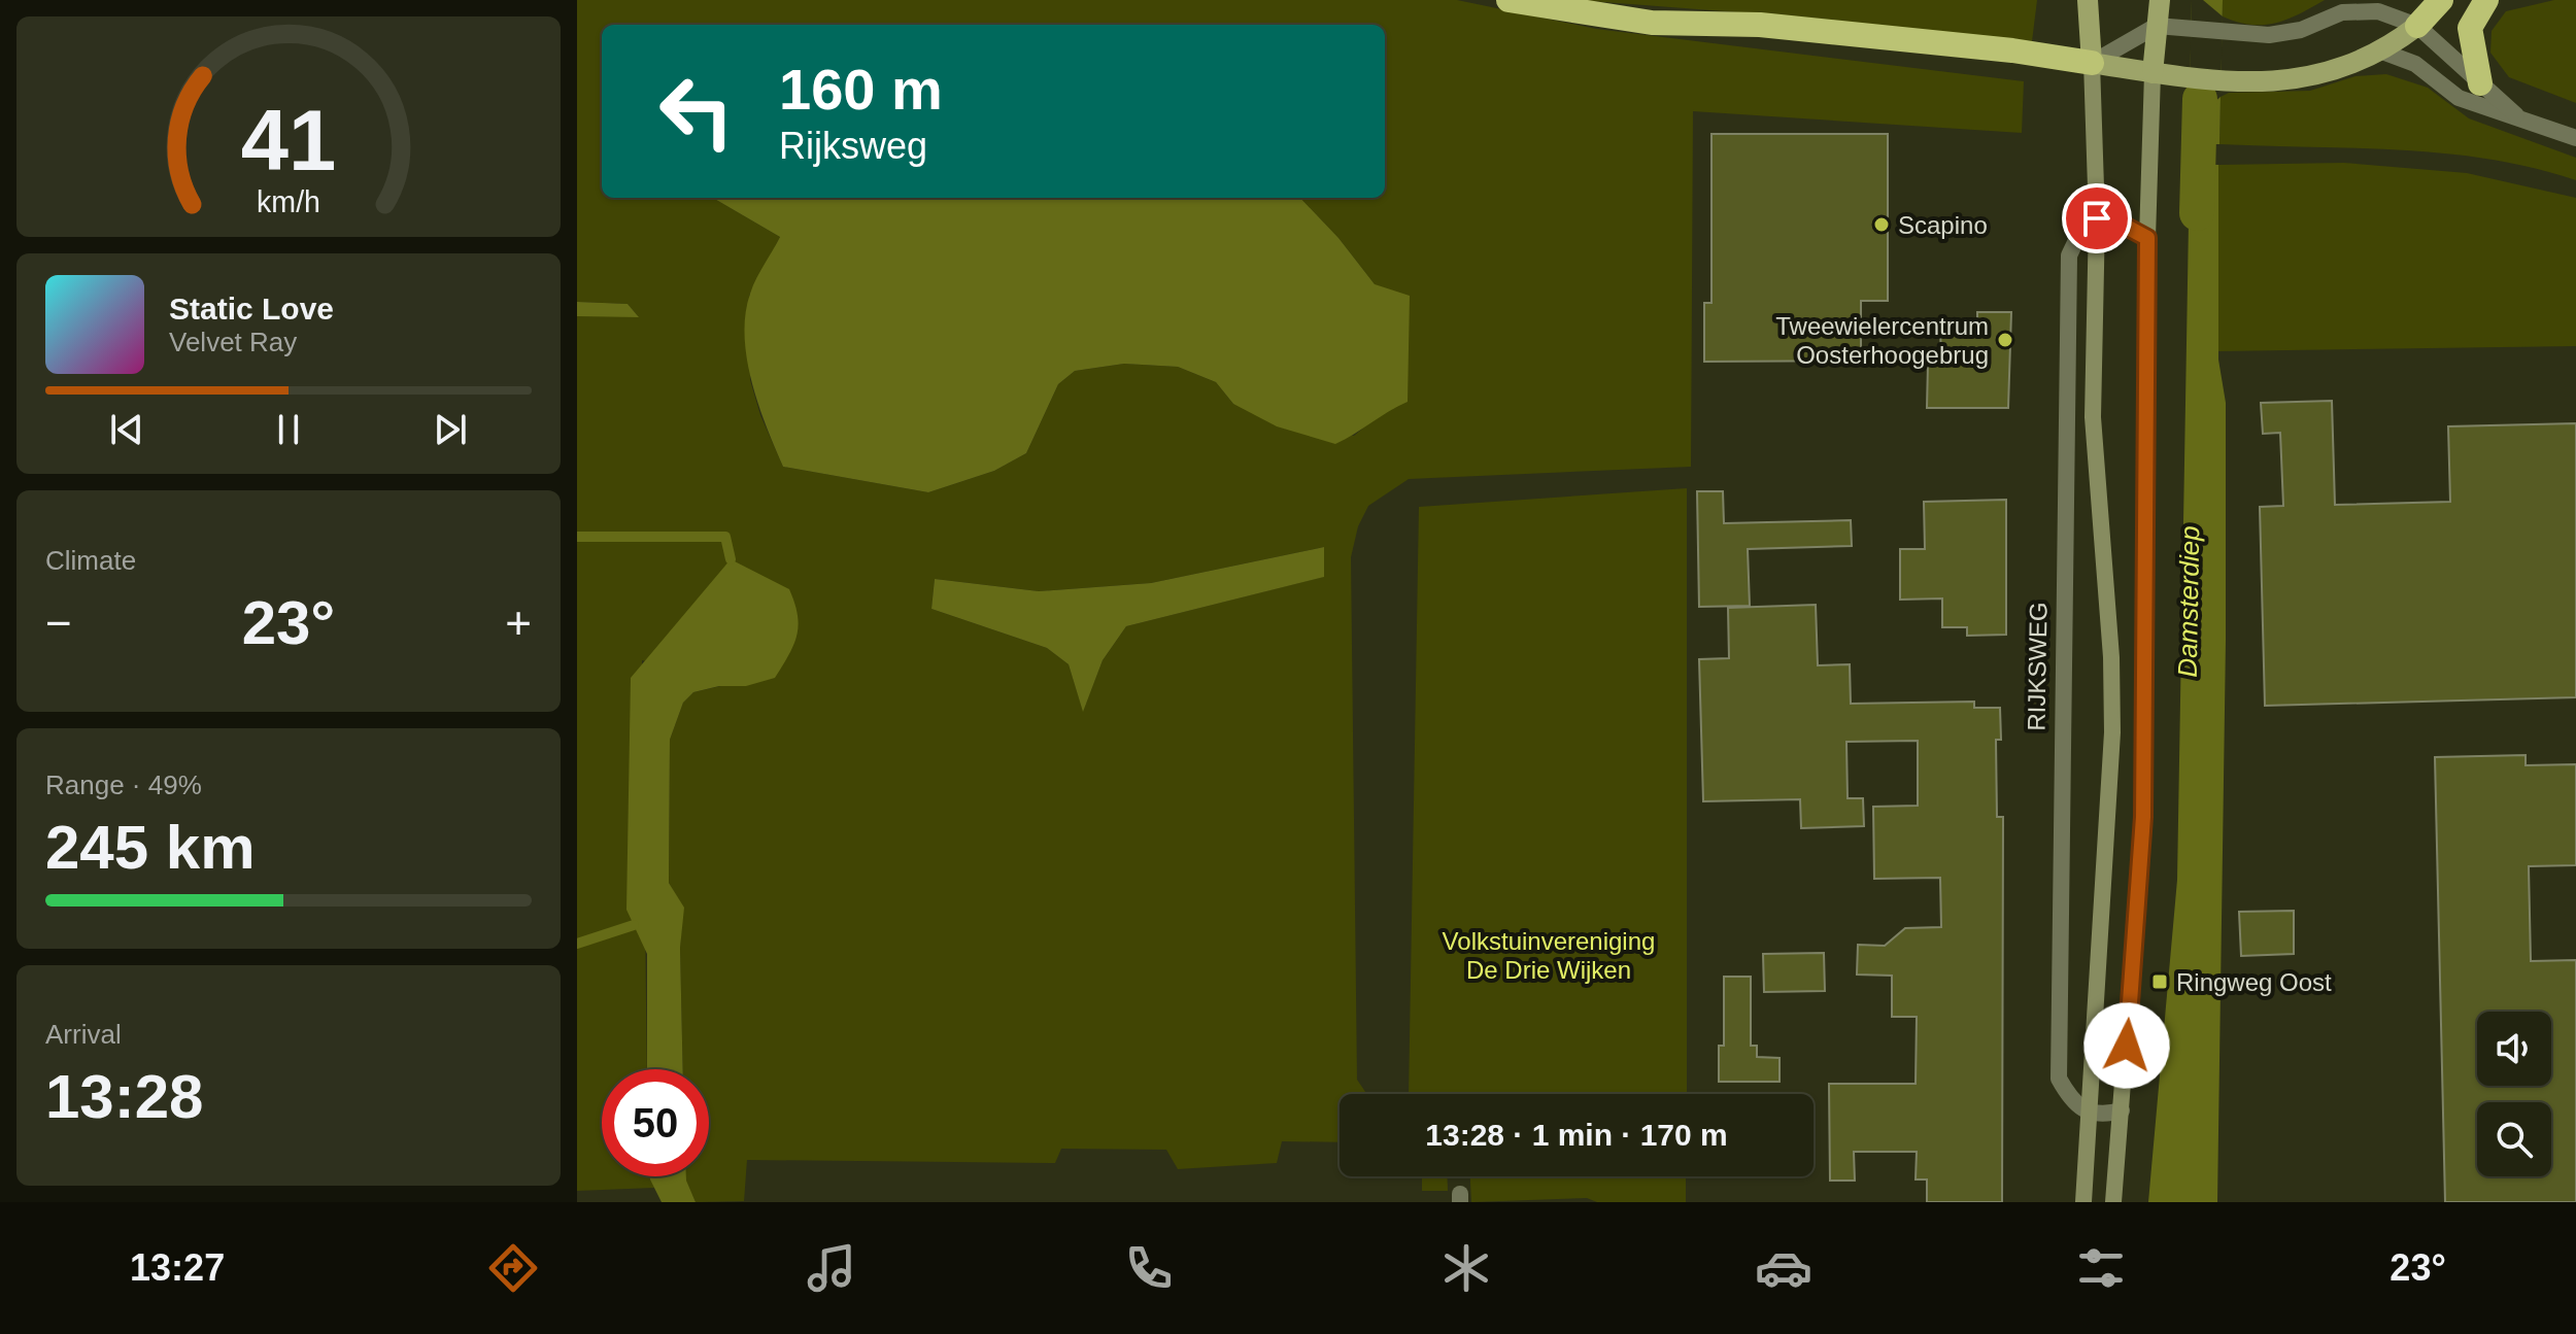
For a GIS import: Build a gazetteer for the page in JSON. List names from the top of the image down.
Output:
{
  "streets": {
    "street": ["RIJKSWEG"]
  },
  "water": ["Damsterdiep"],
  "parks": ["Volkstuinvereniging De Drie Wijken"],
  "places": {
    "other": ["Scapino", "Tweewielercentrum Oosterhoogebrug"],
    "transit": ["Ringweg Oost"]
  },
  "page": {
    "turn": ["160 m", "Rijksweg"],
    "song": ["Static Love", "Velvet Ray"],
    "tile": [
      "Climate",
      ["Range · 49%", "245 km"],
      ["Arrival", "13:28"]
    ],
    "heat": ["−", "23°", "+"],
    "limit": "50",
    "trip": "13:28 · 1 min · 170 m",
    "tabs": ["13:27", "23°"],
    "gauge": ["41", "km/h"]
  }
}
